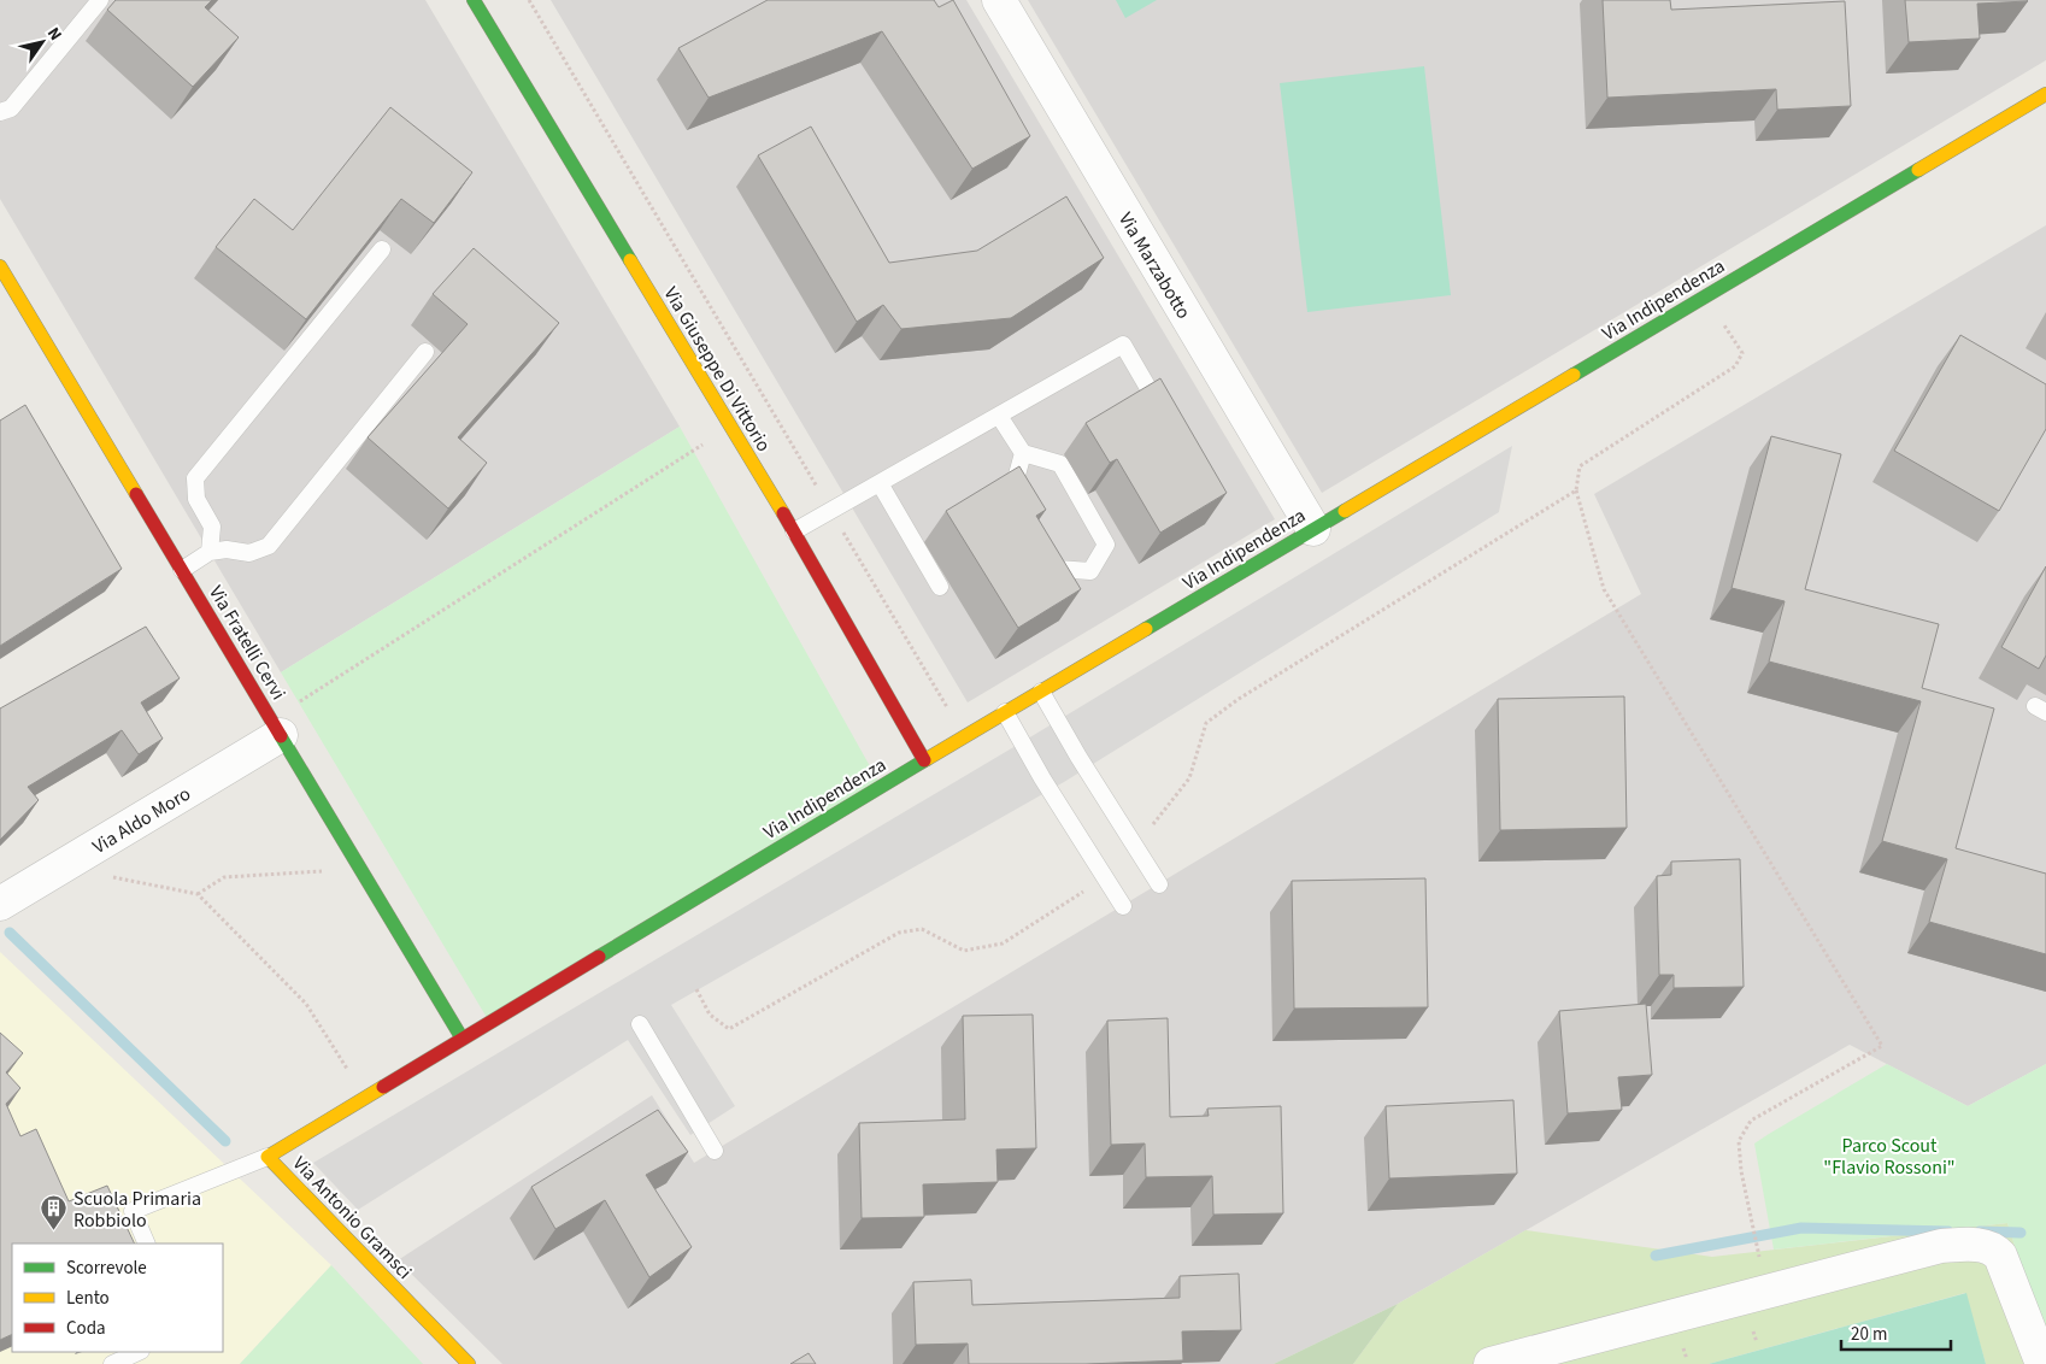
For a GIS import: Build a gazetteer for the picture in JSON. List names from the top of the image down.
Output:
{
  "streets": {
    "street": [
      "Via Marzabotto",
      "Via Indipendenza",
      "Via Giuseppe Di Vittorio",
      "Via Fratelli Cervi",
      "Via Aldo Moro",
      "Via Antonio Gramsci"
    ]
  },
  "crossings": [
    ["Via Marzabotto", "Via Indipendenza"],
    ["Via Indipendenza", "Via Giuseppe Di Vittorio"],
    ["Via Indipendenza", "Via Fratelli Cervi"],
    ["Via Indipendenza", "Via Antonio Gramsci"],
    ["Via Fratelli Cervi", "Via Aldo Moro"],
    ["Via Fratelli Cervi", "Via Antonio Gramsci"]
  ],
  "parks": ["Parco Scout \"Flavio Rossoni\""],
  "places": {
    "building": ["Scuola Primaria Robbiolo"]
  },
  "legend": ["Scorrevole", "Lento", "Coda"],
  "scale_bar": "20 m",
  "north": "top right"
}
